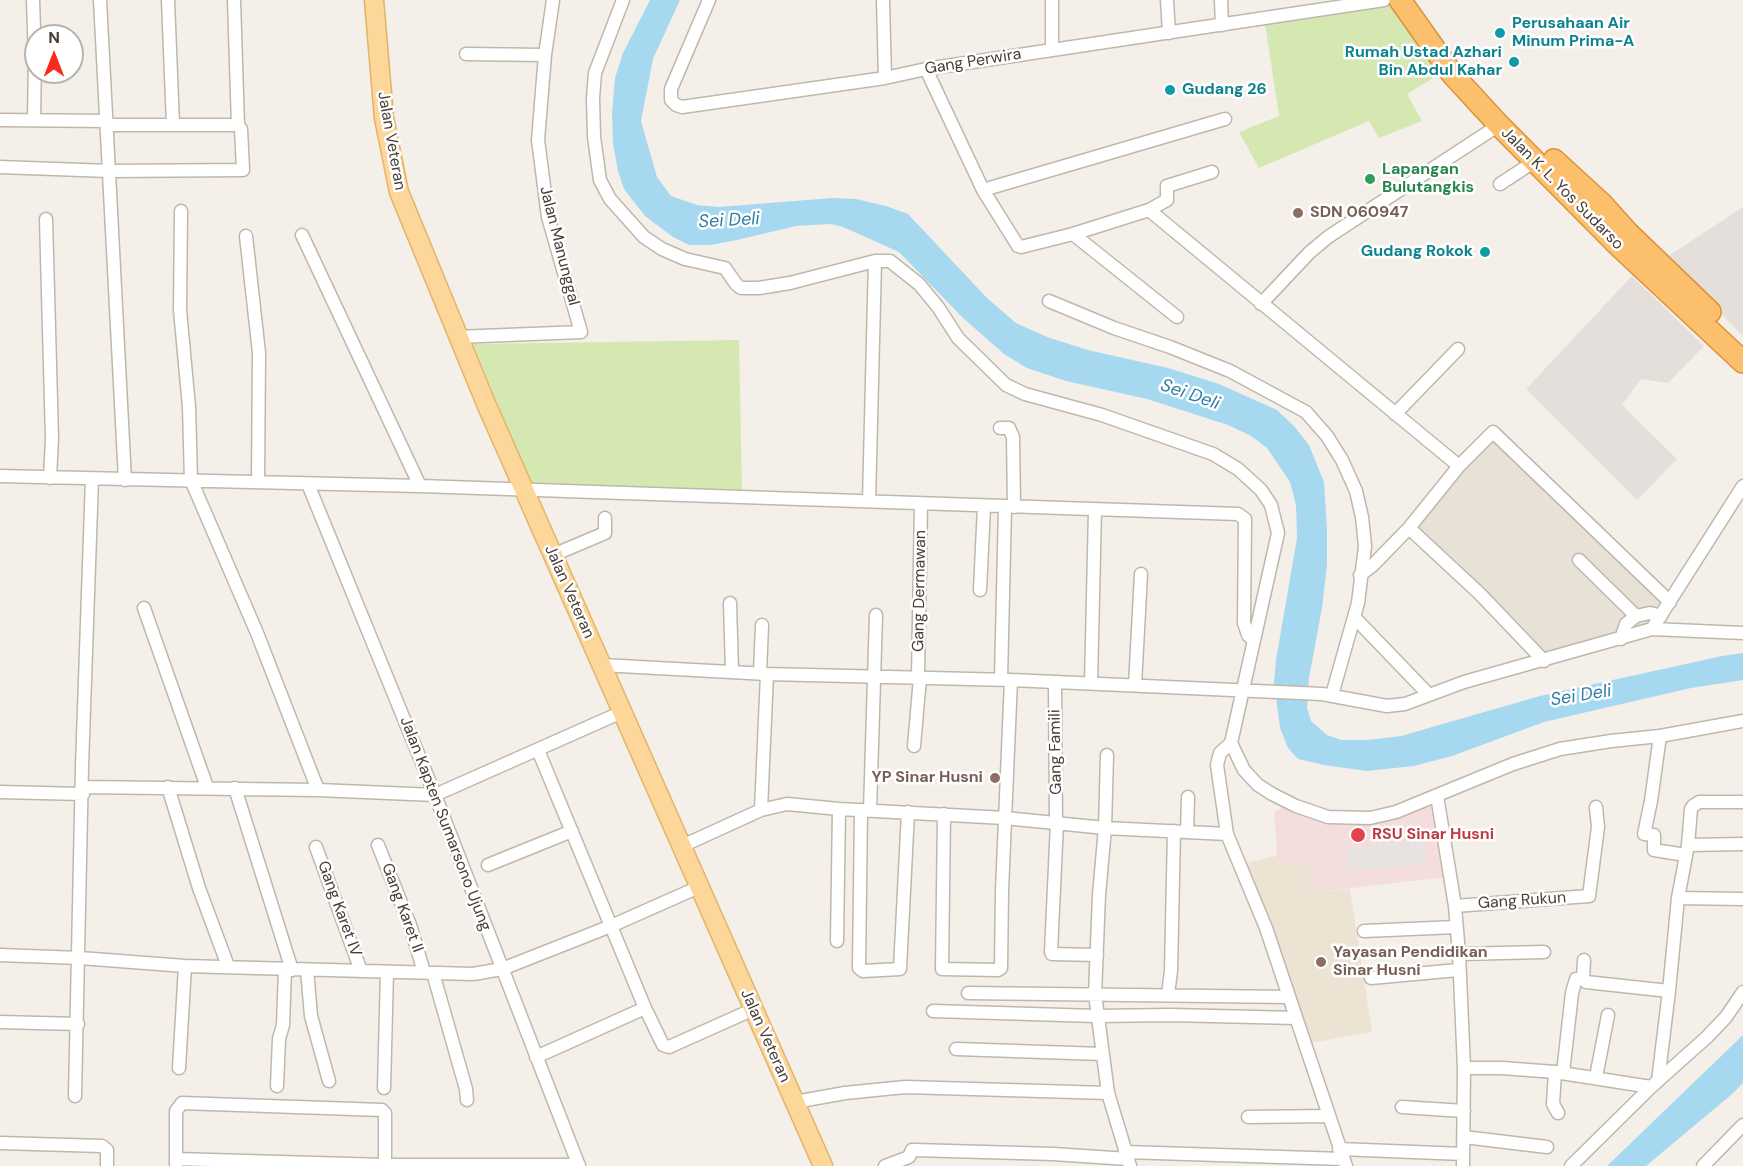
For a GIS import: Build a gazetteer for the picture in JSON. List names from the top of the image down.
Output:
{
  "streets": {
    "highway": ["Jalan K. L. Yos Sudarso"],
    "main road": ["Jalan Veteran"],
    "street": [
      "Gang Perwira",
      "Jalan Manunggal",
      "Gang Dermawan",
      "Gang Famili",
      "Jalan Kapten Sumarsono Ujung",
      "Gang Rukun",
      "Gang Karet II",
      "Gang Karet IV"
    ]
  },
  "crossings": [
    ["Jalan Veteran", "Jalan Manunggal"]
  ],
  "water": ["Sei Deli"],
  "places": [
    "Perusahaan Air Minum Prima-A",
    "Rumah Ustad Azhari Bin Abdul Kahar",
    "Gudang 26",
    "Lapangan Bulutangkis",
    "SDN 060947",
    "Gudang Rokok",
    "YP Sinar Husni",
    "RSU Sinar Husni",
    "Yayasan Pendidikan Sinar Husni"
  ],
  "north": "top"
}
